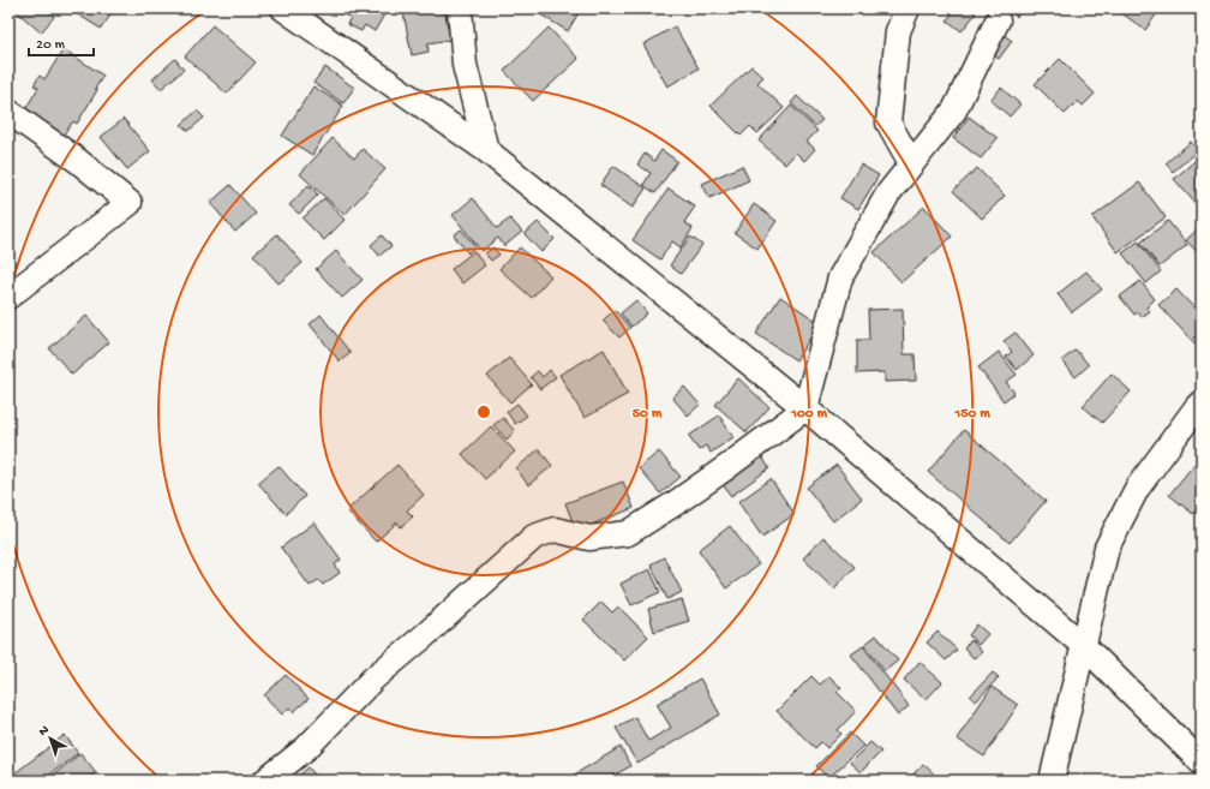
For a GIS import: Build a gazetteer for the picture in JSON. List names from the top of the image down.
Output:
{
  "scale_bar": "20 m",
  "north": "top left",
  "rings": ["50 m", "100 m", "150 m"]
}
